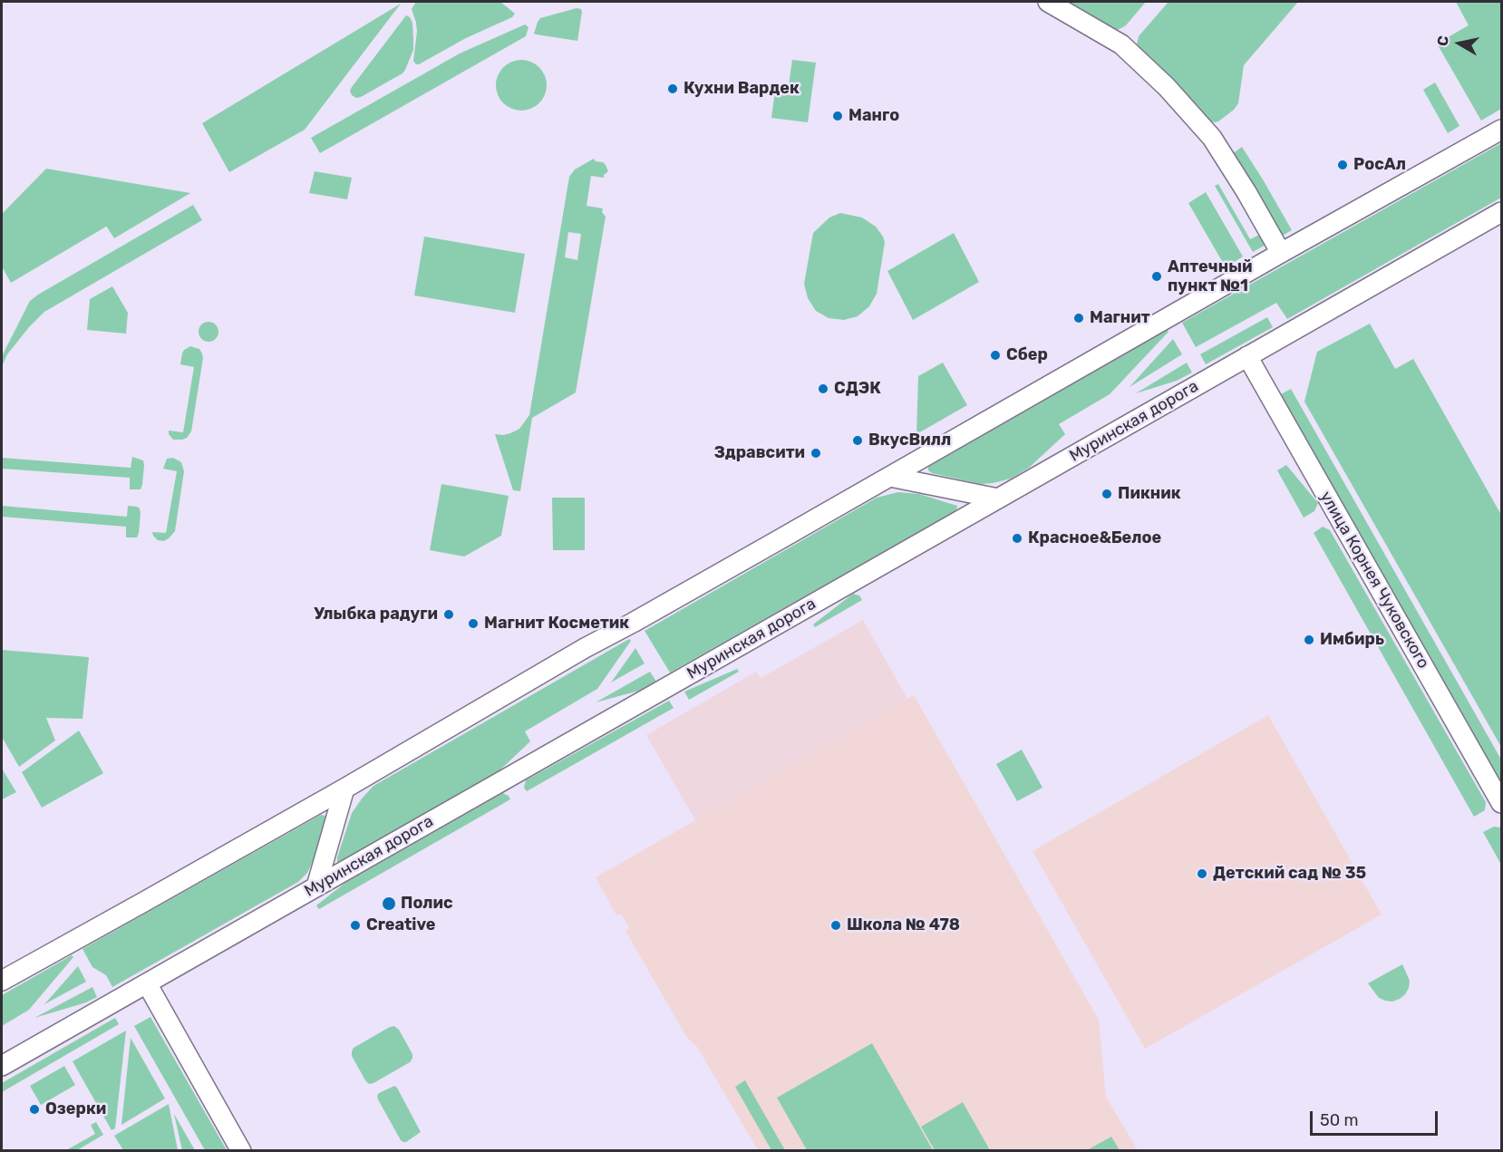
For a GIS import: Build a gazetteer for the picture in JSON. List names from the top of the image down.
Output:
{
  "streets": {
    "street": ["Муринская дорога", "улица Корнея Чуковского"]
  },
  "crossings": [
    ["Муринская дорога", "улица Корнея Чуковского"]
  ],
  "places": [
    "Кухни Вардек",
    "Манго",
    "РосАл",
    "Аптечный пункт №1",
    "Магнит",
    "Сбер",
    "СДЭК",
    "ВкусВилл",
    "Здравсити",
    "Пикник",
    "Красное&Белое",
    "Улыбка радуги",
    "Магнит Косметик",
    "Имбирь",
    "Детский сад № 35",
    "Полис",
    "Creative",
    "Школа № 478",
    "Озерки"
  ],
  "scale_bar": "50 m",
  "north": "left"
}
